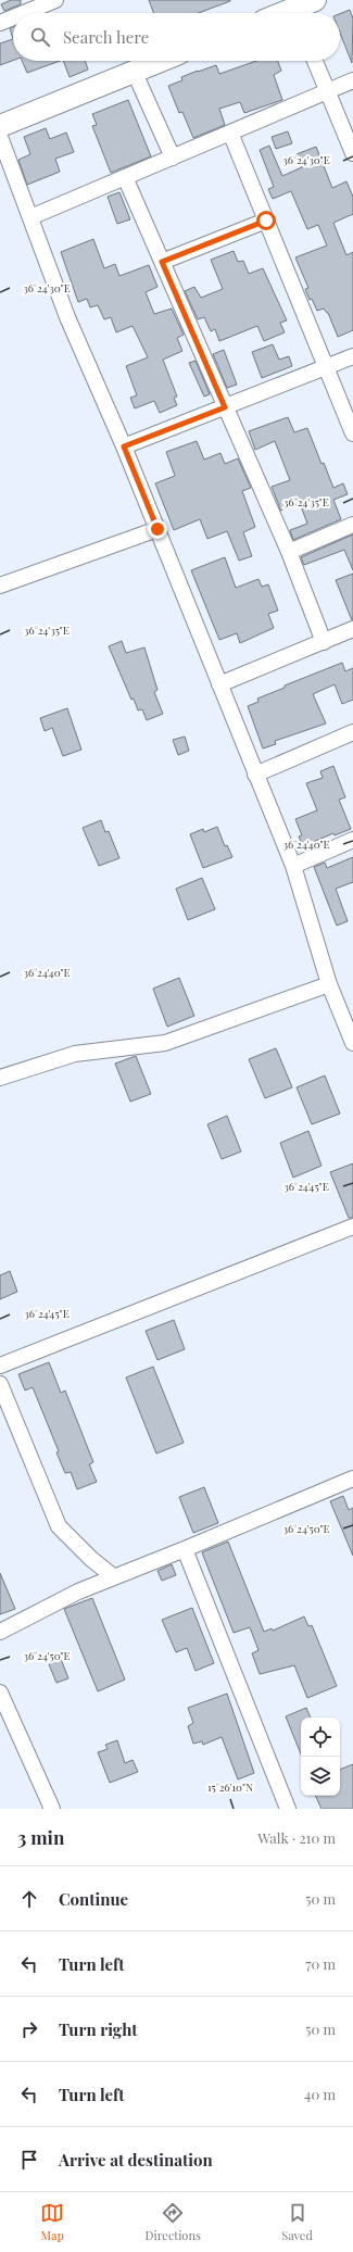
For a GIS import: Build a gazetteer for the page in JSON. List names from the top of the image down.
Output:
{
  "page": {
    "search": "Search here",
    "heading": ["3 min", "Walk · 210 m"],
    "list": [
      ["Continue", "50 m"],
      ["Turn left", "70 m"],
      ["Turn right", "50 m"],
      ["Turn left", "40 m"],
      "Arrive at destination"
    ],
    "nav": ["Map", "Directions", "Saved"]
  },
  "coordinates": [
    "36°24'30\"E",
    "36°24'35\"E",
    "36°24'40\"E",
    "36°24'45\"E",
    "36°24'50\"E",
    "15°26'10\"N"
  ]
}
